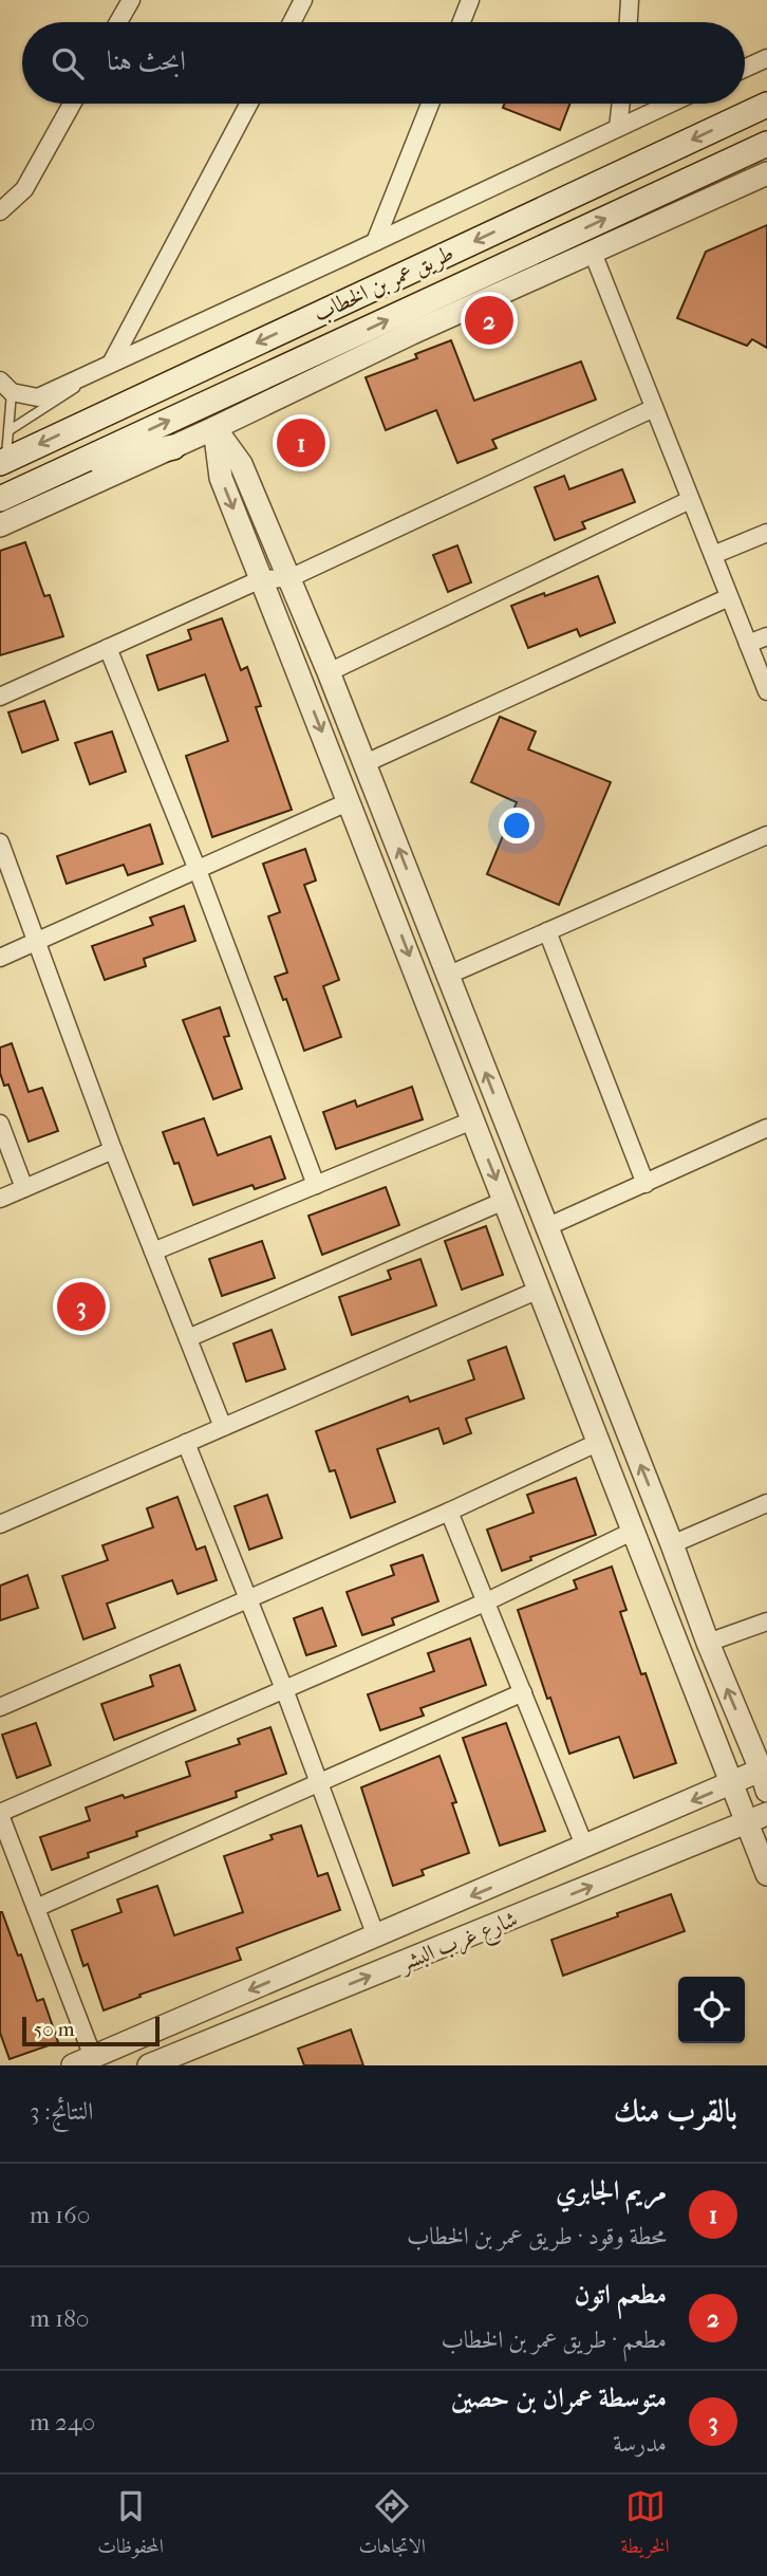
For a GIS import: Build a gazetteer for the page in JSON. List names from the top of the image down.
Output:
{
  "streets": {
    "main road": ["طريق عمر بن الخطاب"],
    "street": ["شارع غرب البشر"]
  },
  "scale_bar": "50 m",
  "page": {
    "search": "ابحث هنا",
    "pins": ["2", "1", "3"],
    "scale": "50 m",
    "heading": ["بالقرب منك", "النتائج: 3"],
    "list": [
      {
        "mark": "1",
        "name": "مريم الجابري",
        "note": "محطة وقود · طريق عمر بن الخطاب",
        "value": "160 m"
      },
      {
        "mark": "2",
        "name": "مطعم اتون",
        "note": "مطعم · طريق عمر بن الخطاب",
        "value": "180 m"
      },
      {
        "mark": "3",
        "name": "متوسطة عمران بن حصين",
        "note": "مدرسة",
        "value": "240 m"
      }
    ],
    "nav": ["الخريطة", "الاتجاهات", "المحفوظات"]
  }
}
